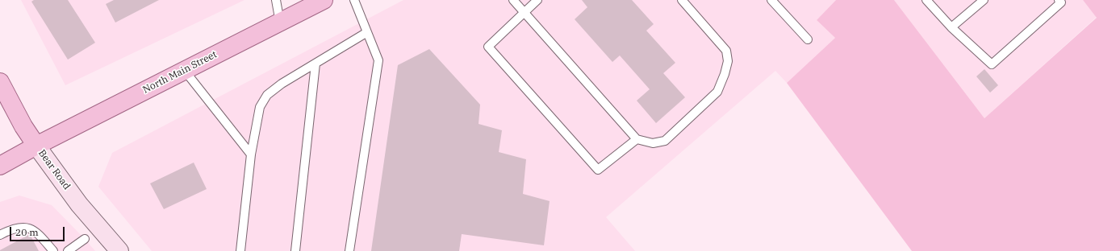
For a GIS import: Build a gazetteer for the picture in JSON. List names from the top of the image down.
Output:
{
  "streets": {
    "main road": ["North Main Street", "Bear Road"]
  },
  "crossings": [
    ["North Main Street", "Bear Road"]
  ],
  "scale_bar": "20 m"
}
